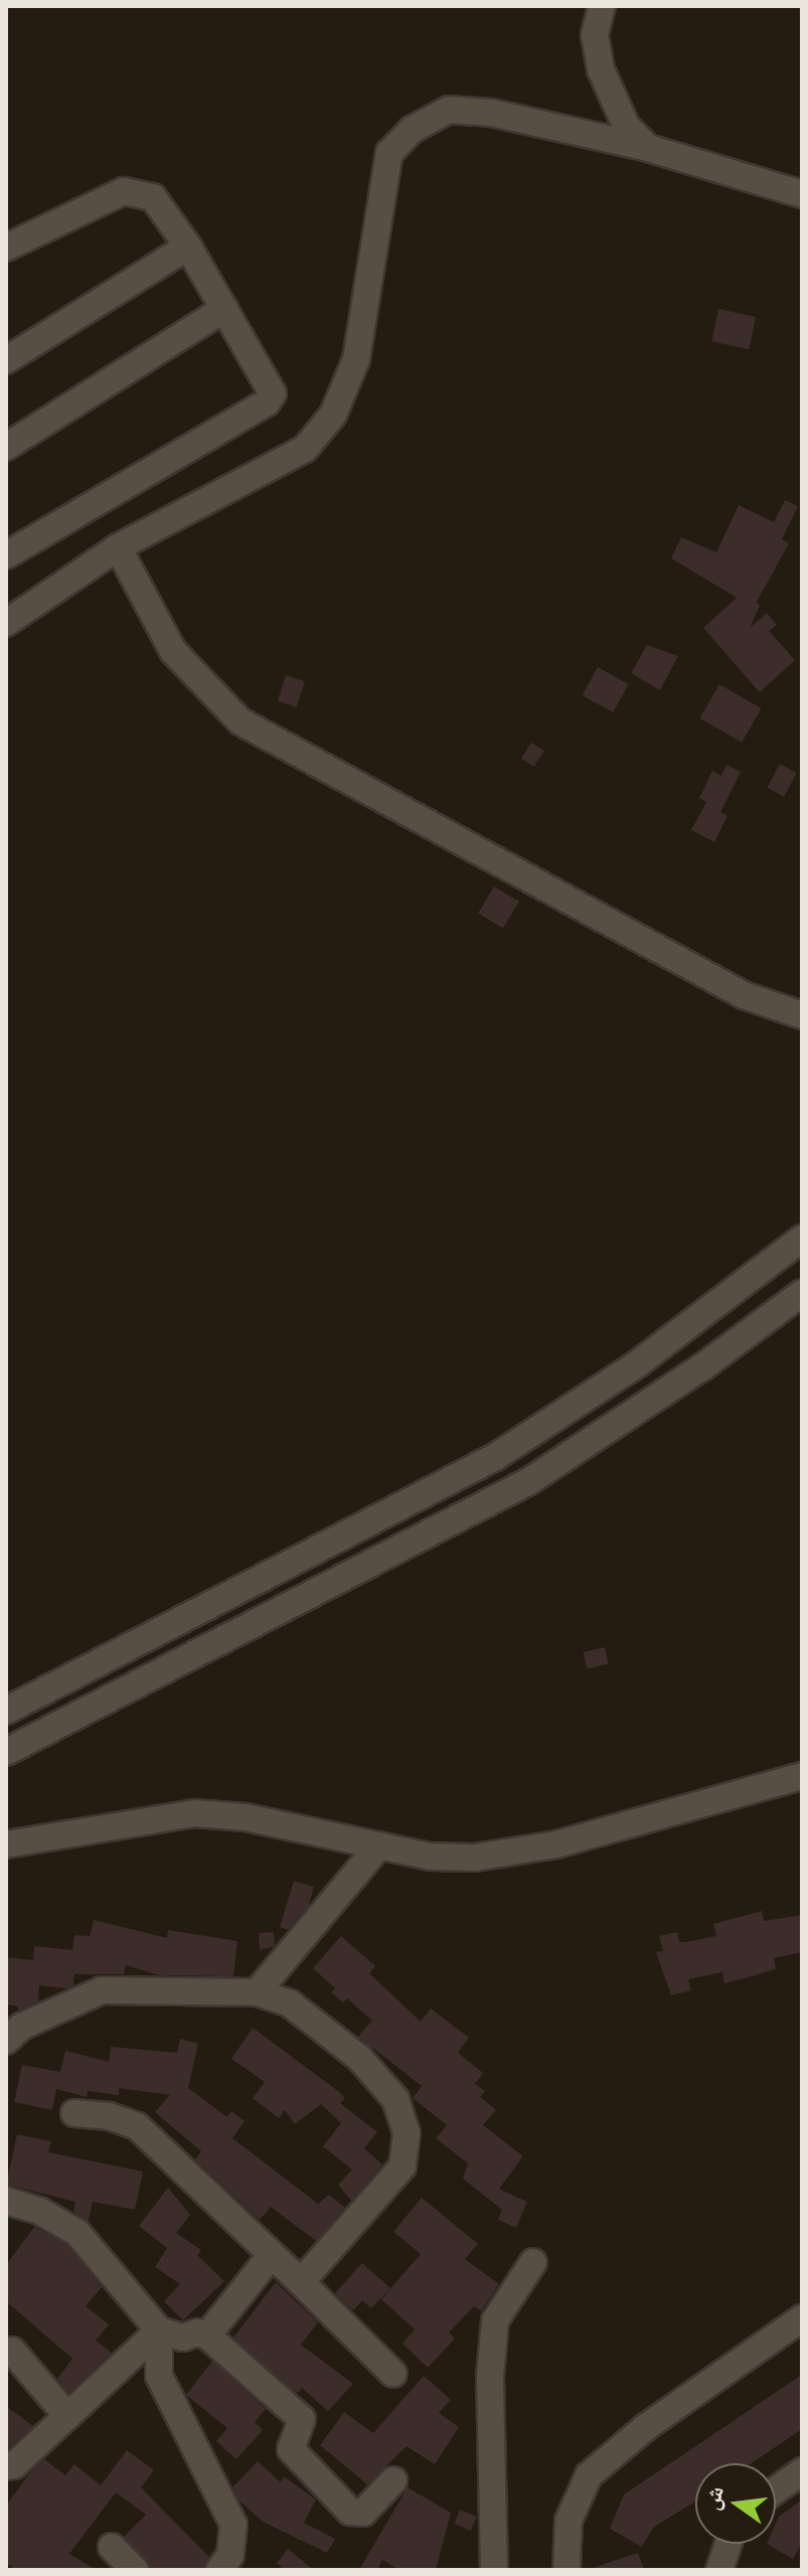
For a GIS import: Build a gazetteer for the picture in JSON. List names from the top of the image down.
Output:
{
  "north": "left"
}
